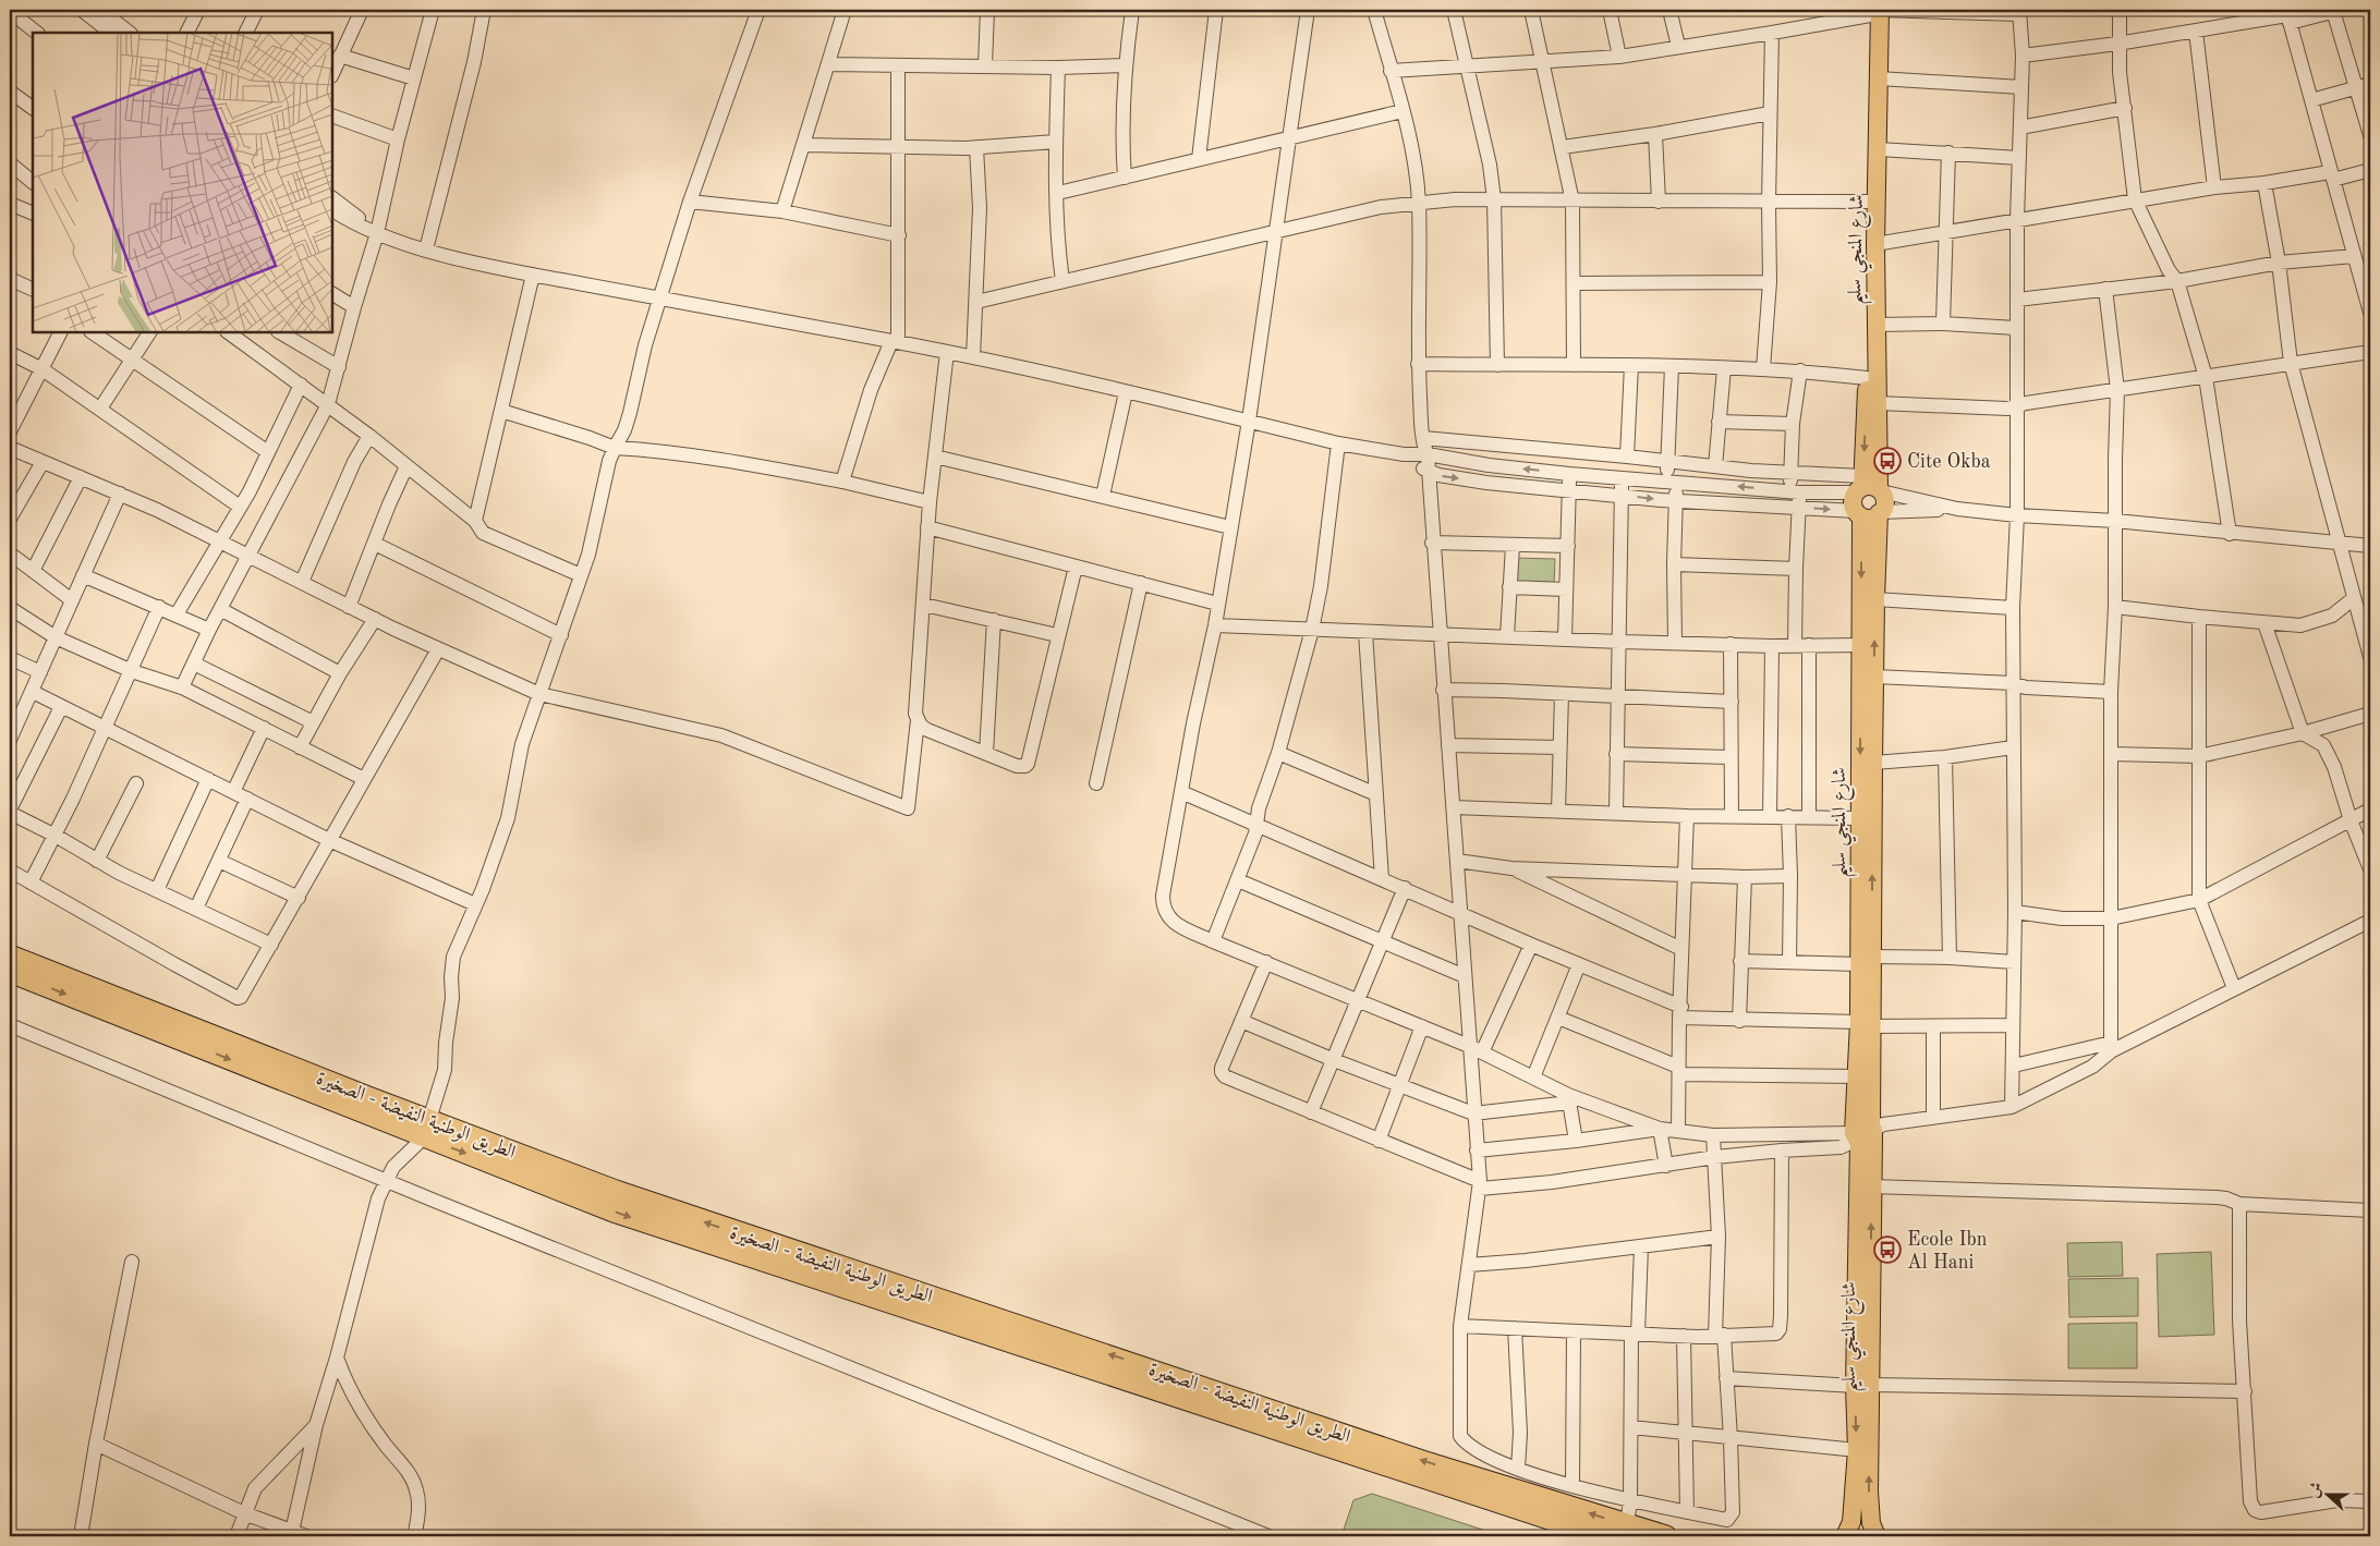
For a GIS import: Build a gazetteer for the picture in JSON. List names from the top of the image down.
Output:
{
  "streets": {
    "highway": ["الطريق الوطنية النفيضة - الصخيرة"],
    "main road": ["شارع المنجي سليم"]
  },
  "places": {
    "bus stop": ["Cite Okba", "Ecole Ibn Al Hani"]
  },
  "north": "left"
}
